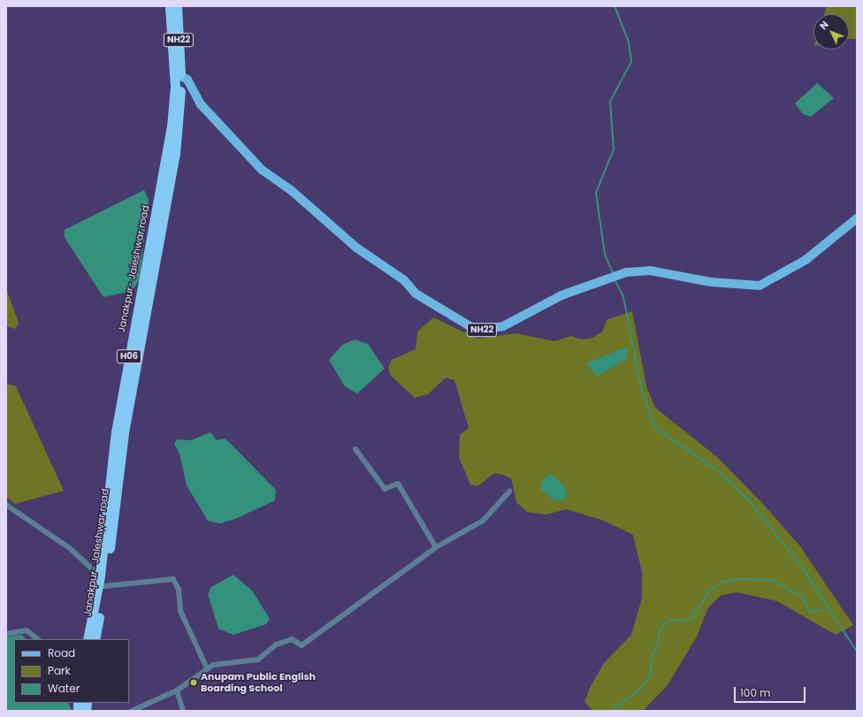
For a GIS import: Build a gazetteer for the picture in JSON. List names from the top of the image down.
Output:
{
  "streets": {
    "highway": ["NH22", "Janakpur- Jaleshwar road", "H06"]
  },
  "crossings": [
    ["NH22", "Janakpur- Jaleshwar road"]
  ],
  "places": ["Anupam Public English Boarding School"],
  "legend": ["Road", "Park", "Water"],
  "scale_bar": "100 m",
  "north": "top left"
}
